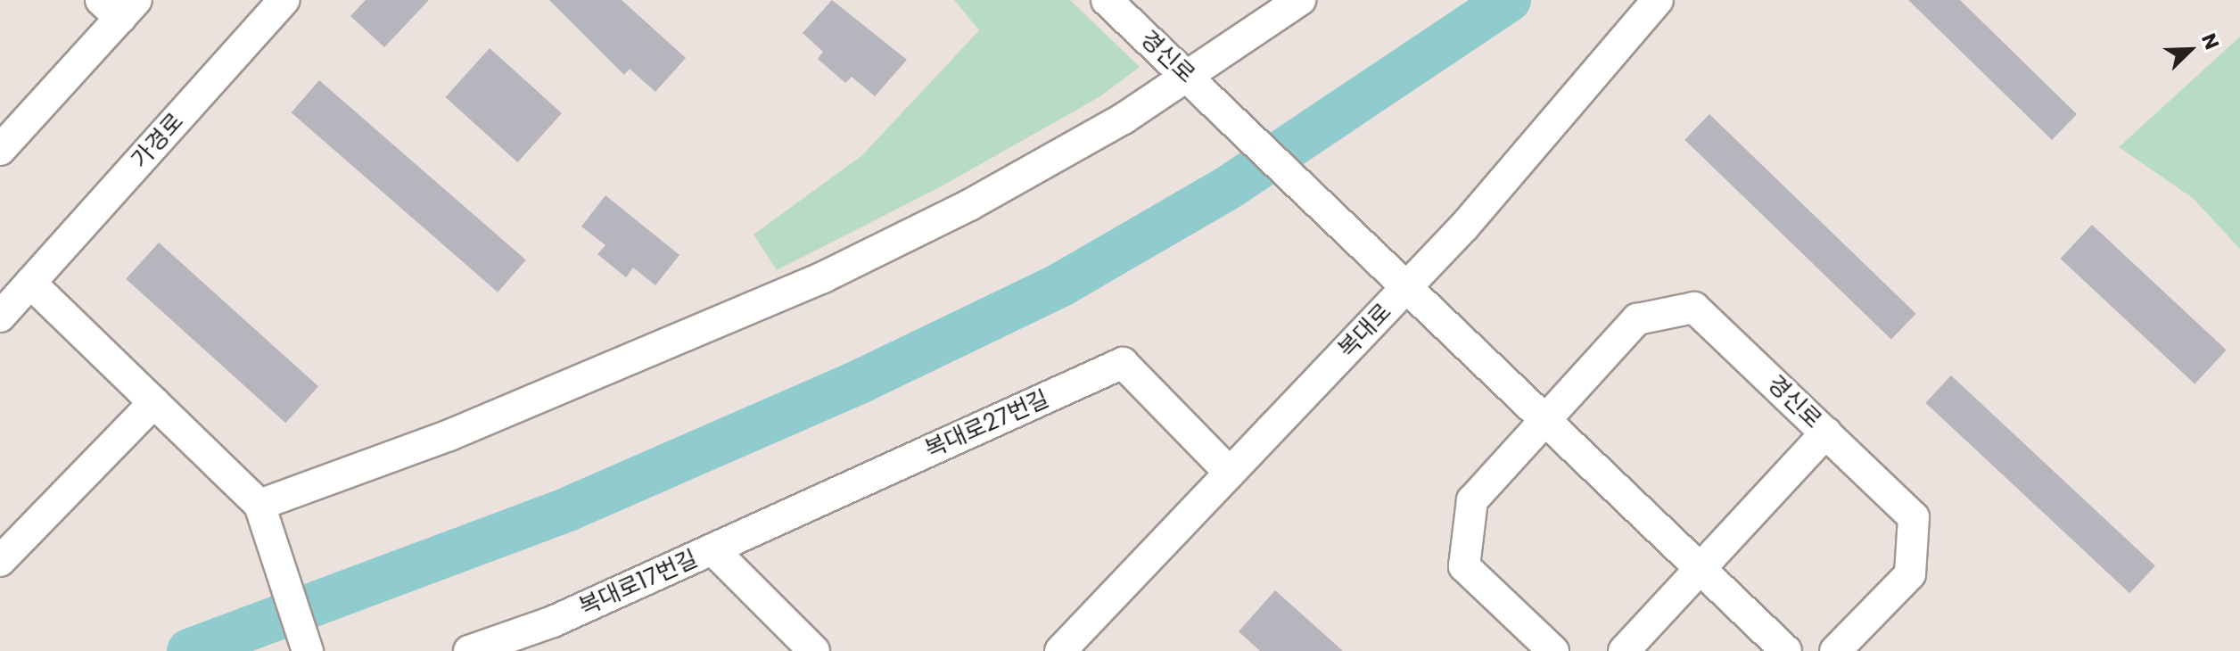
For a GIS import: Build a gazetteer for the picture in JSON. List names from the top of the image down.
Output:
{
  "streets": {
    "street": [
      "경신로",
      "가경로",
      "복대로",
      "복대로27번길",
      "복대로17번길"
    ]
  },
  "crossings": [
    ["경신로", "복대로"],
    ["복대로", "복대로27번길"],
    ["복대로27번길", "복대로17번길"]
  ],
  "north": "top right"
}
